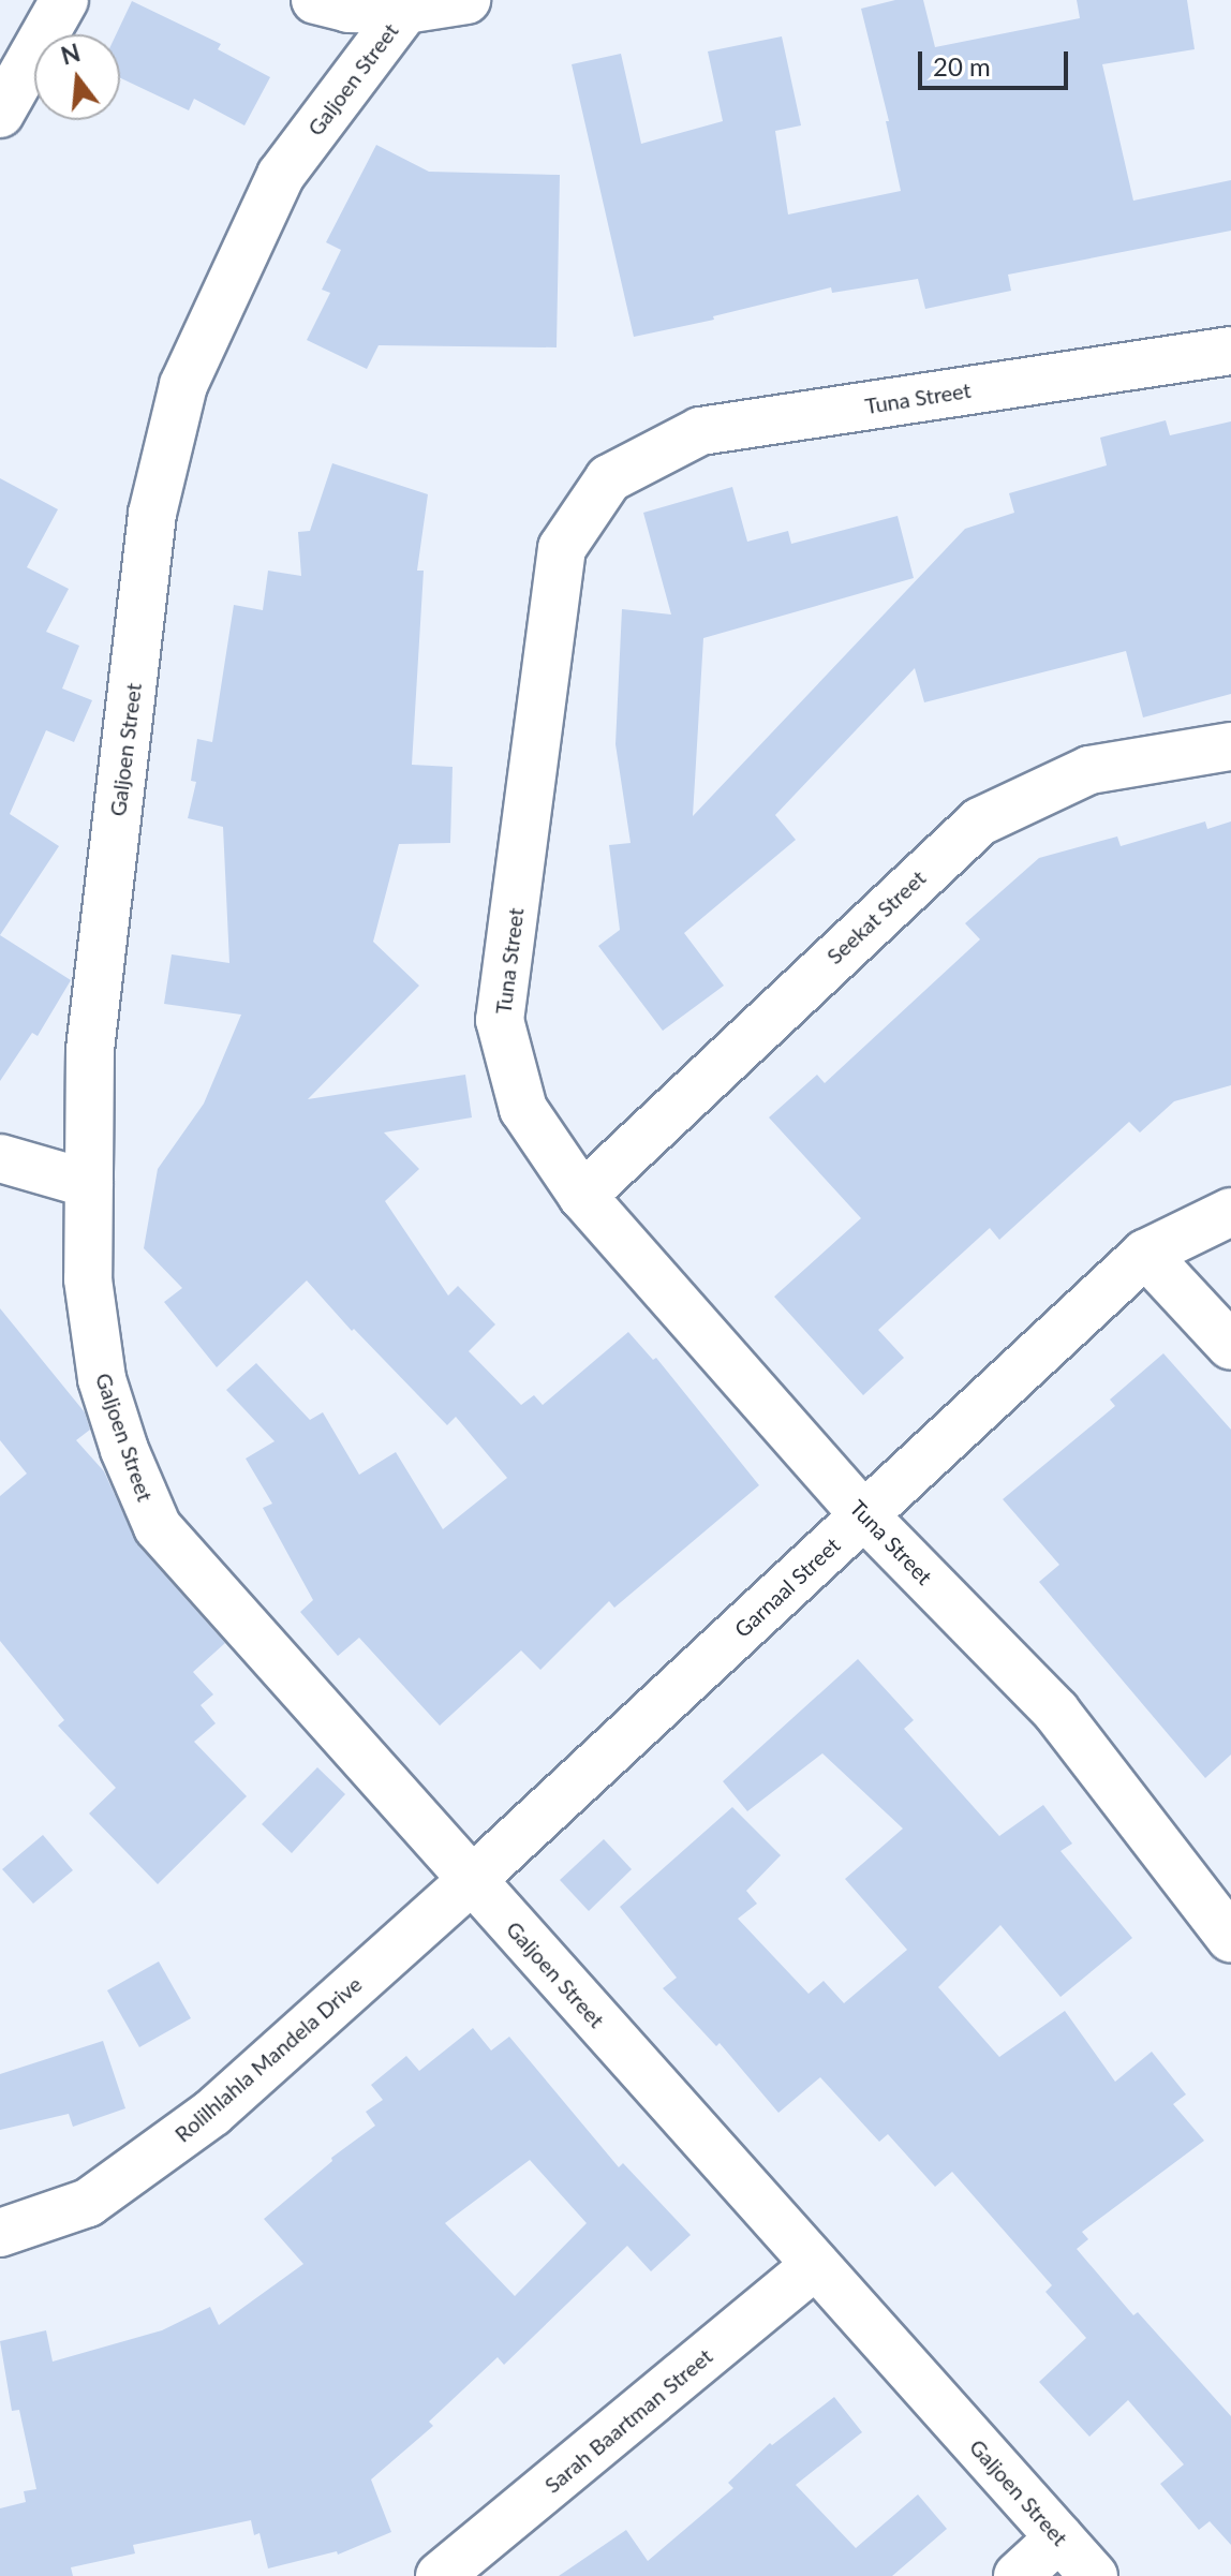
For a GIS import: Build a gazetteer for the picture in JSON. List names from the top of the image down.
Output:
{
  "streets": {
    "street": [
      "Galjoen Street",
      "Tuna Street",
      "Seekat Street",
      "Garnaal Street",
      "Rolilhlahla Mandela Drive",
      "Sarah Baartman Street"
    ]
  },
  "crossings": [
    ["Galjoen Street", "Garnaal Street"],
    ["Galjoen Street", "Rolilhlahla Mandela Drive"],
    ["Galjoen Street", "Sarah Baartman Street"],
    ["Tuna Street", "Seekat Street"],
    ["Tuna Street", "Garnaal Street"],
    ["Garnaal Street", "Rolilhlahla Mandela Drive"]
  ],
  "scale_bar": "20 m",
  "north": "top"
}
